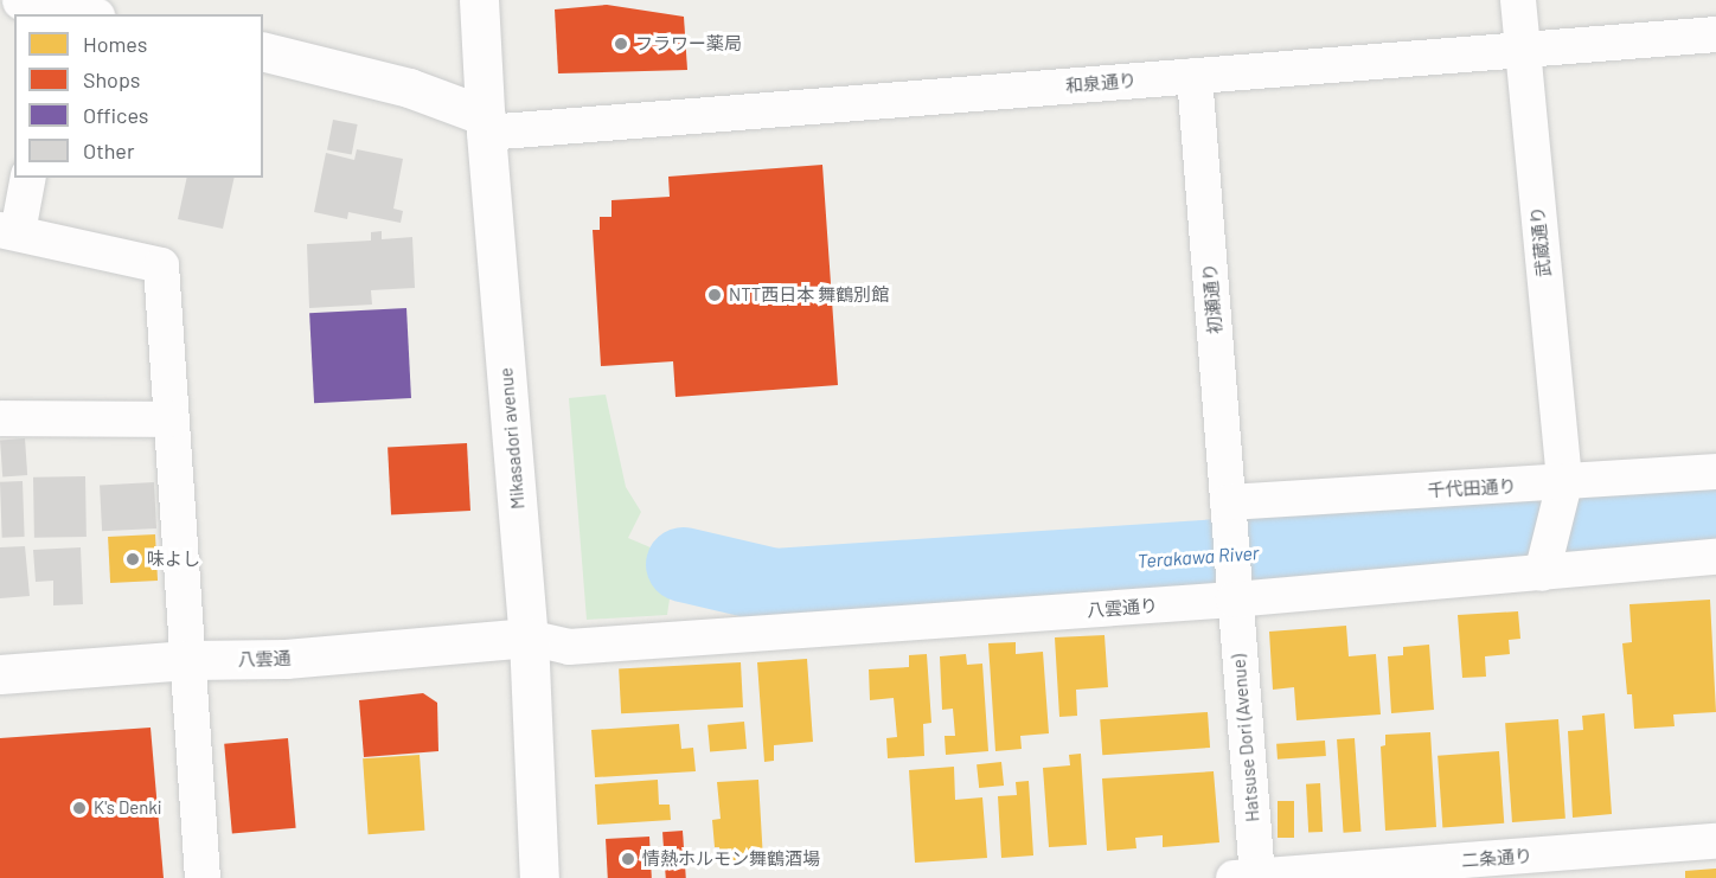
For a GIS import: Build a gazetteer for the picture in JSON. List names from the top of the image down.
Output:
{
  "streets": {
    "street": [
      "和泉通り",
      "武蔵通り",
      "初瀬通り",
      "Mikasadori avenue",
      "千代田通り",
      "八雲通り",
      "八雲通",
      "Hatsuse Dori (Avenue)",
      "二条通り"
    ]
  },
  "crossings": [
    ["和泉通り", "武蔵通り"],
    ["和泉通り", "初瀬通り"],
    ["和泉通り", "Mikasadori avenue"],
    ["武蔵通り", "千代田通り"],
    ["武蔵通り", "八雲通り"],
    ["初瀬通り", "千代田通り"],
    ["初瀬通り", "八雲通り"],
    ["初瀬通り", "Hatsuse Dori (Avenue)"],
    ["Mikasadori avenue", "八雲通り"],
    ["Mikasadori avenue", "八雲通"],
    ["八雲通り", "八雲通"],
    ["八雲通り", "Hatsuse Dori (Avenue)"],
    ["Hatsuse Dori (Avenue)", "二条通り"]
  ],
  "water": ["Terakawa River"],
  "places": [
    "フラワー薬局",
    "NTT西日本 舞鶴別館",
    "味よし",
    "K's Denki",
    "情熱ホルモン舞鶴酒場"
  ],
  "legend": [
    "Homes",
    "Shops",
    "Offices",
    "Other"
  ]
}
